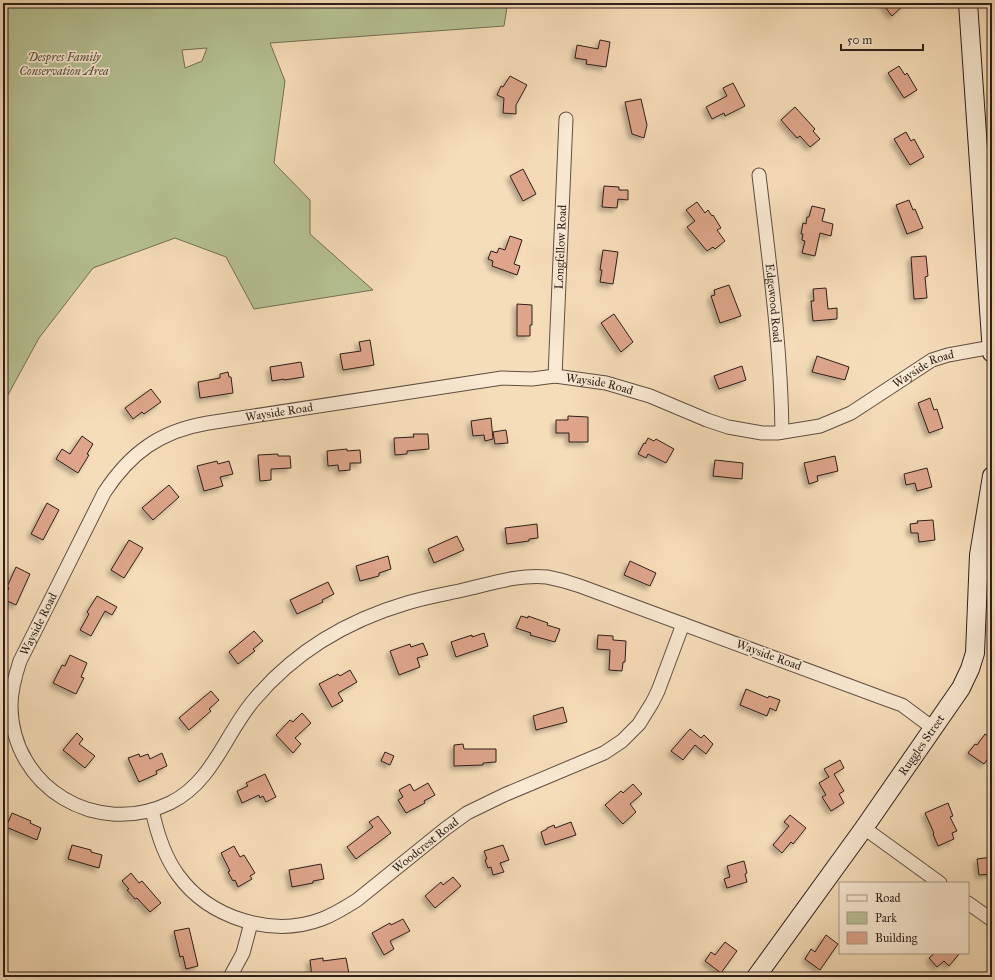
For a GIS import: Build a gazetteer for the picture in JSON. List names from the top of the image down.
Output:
{
  "streets": {
    "street": [
      "Longfellow Road",
      "Edgewood Road",
      "Wayside Road",
      "Ruggles Street",
      "Woodcrest Road"
    ]
  },
  "crossings": [
    ["Longfellow Road", "Wayside Road"],
    ["Edgewood Road", "Wayside Road"],
    ["Wayside Road", "Ruggles Street"],
    ["Wayside Road", "Woodcrest Road"]
  ],
  "parks": ["Despres Family Conservation Area"],
  "legend": ["Road", "Park", "Building"],
  "scale_bar": "50 m"
}
